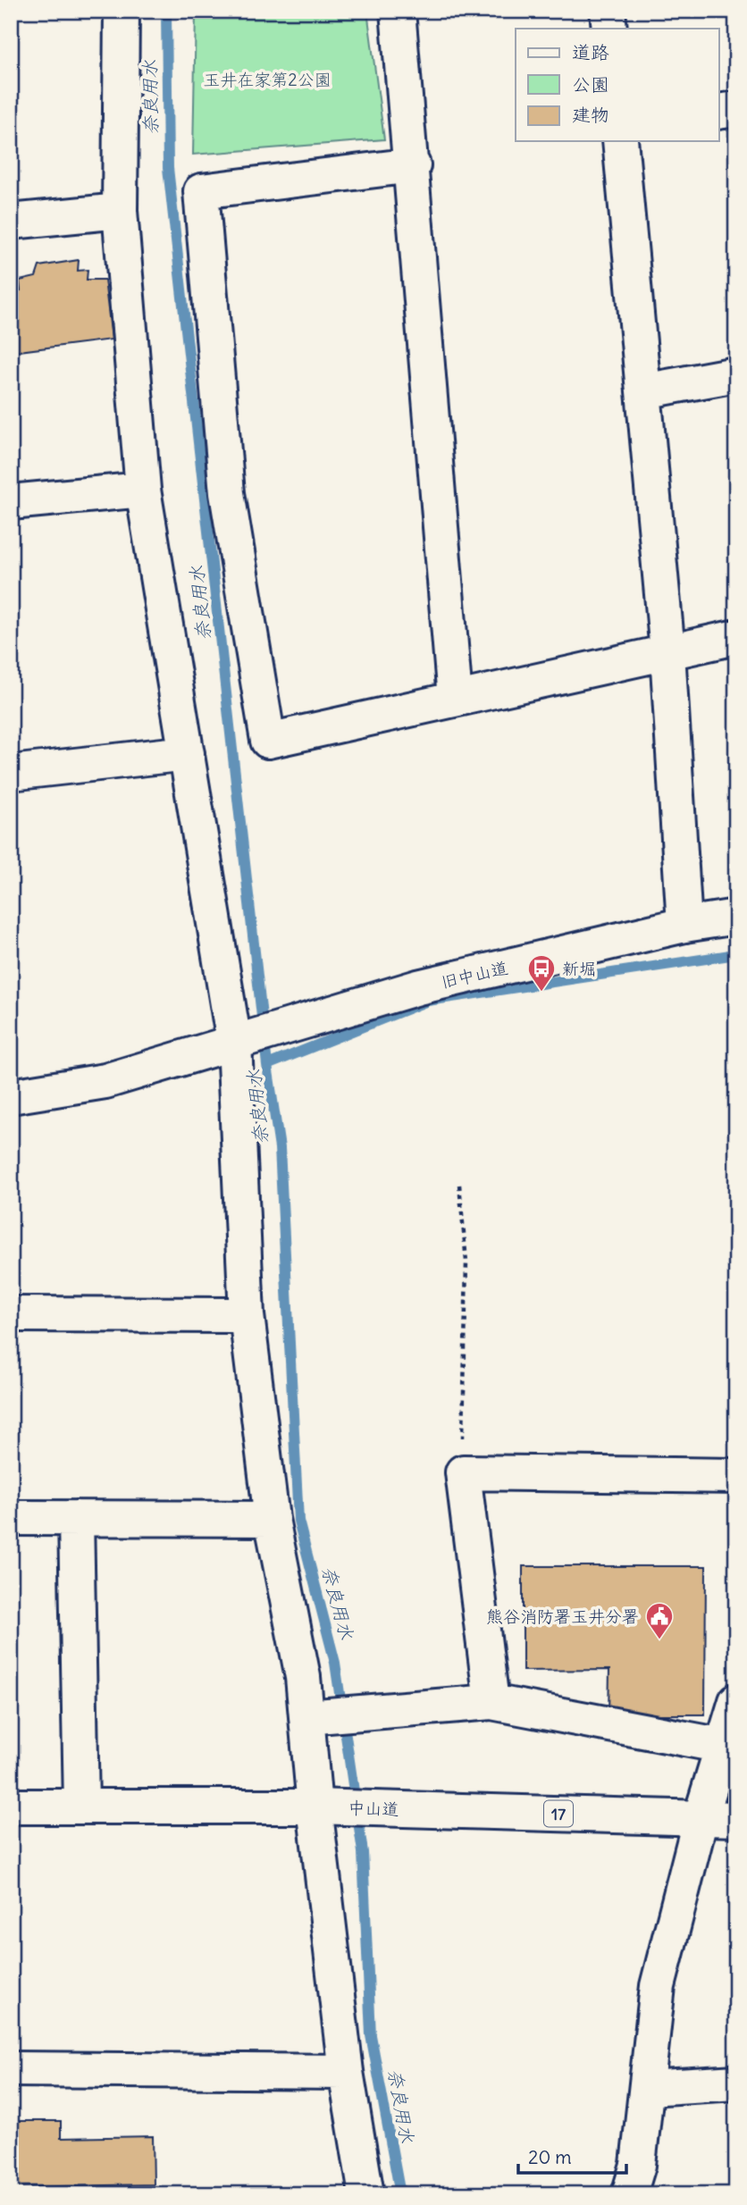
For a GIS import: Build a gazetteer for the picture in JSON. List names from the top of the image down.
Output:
{
  "streets": {
    "main road": ["旧中山道", "中山道", "17"]
  },
  "water": ["奈良用水"],
  "parks": ["玉井在家第2公園"],
  "places": {
    "bus stop": ["新堀"],
    "public building": ["熊谷消防署玉井分署"]
  },
  "legend": ["道路", "公園", "建物"],
  "scale_bar": "20 m"
}
